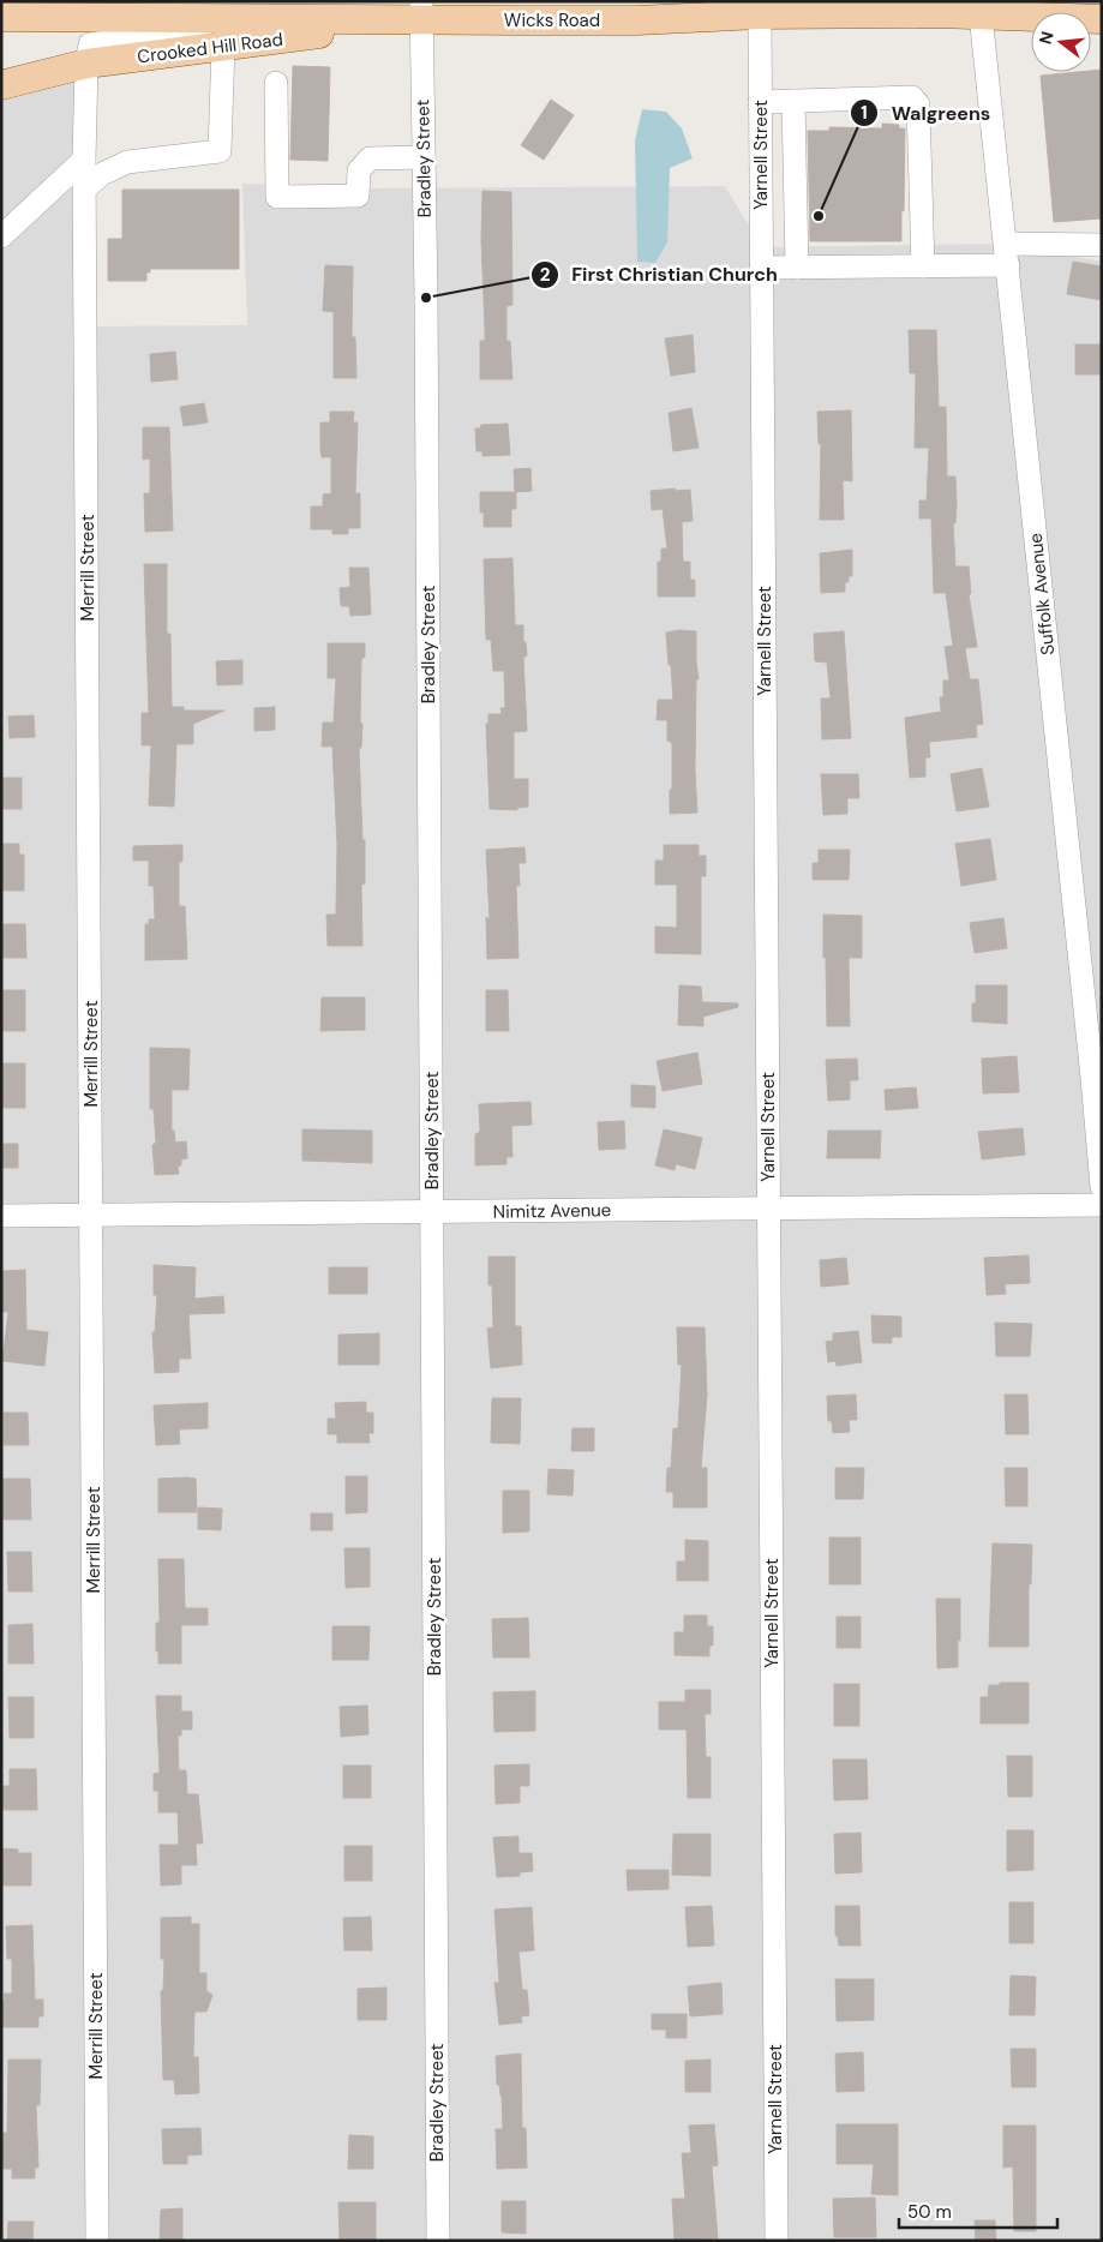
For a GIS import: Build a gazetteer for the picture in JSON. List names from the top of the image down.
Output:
{
  "streets": {
    "main road": ["Wicks Road", "Crooked Hill Road"],
    "street": [
      "Yarnell Street",
      "Bradley Street",
      "Merrill Street",
      "Suffolk Avenue",
      "Nimitz Avenue"
    ]
  },
  "crossings": [
    ["Wicks Road", "Crooked Hill Road"],
    ["Wicks Road", "Yarnell Street"],
    ["Wicks Road", "Bradley Street"],
    ["Wicks Road", "Suffolk Avenue"],
    ["Crooked Hill Road", "Bradley Street"],
    ["Crooked Hill Road", "Merrill Street"],
    ["Yarnell Street", "Nimitz Avenue"],
    ["Bradley Street", "Nimitz Avenue"],
    ["Merrill Street", "Nimitz Avenue"]
  ],
  "places": ["Walgreens", "First Christian Church"],
  "scale_bar": "50 m",
  "north": "left"
}
